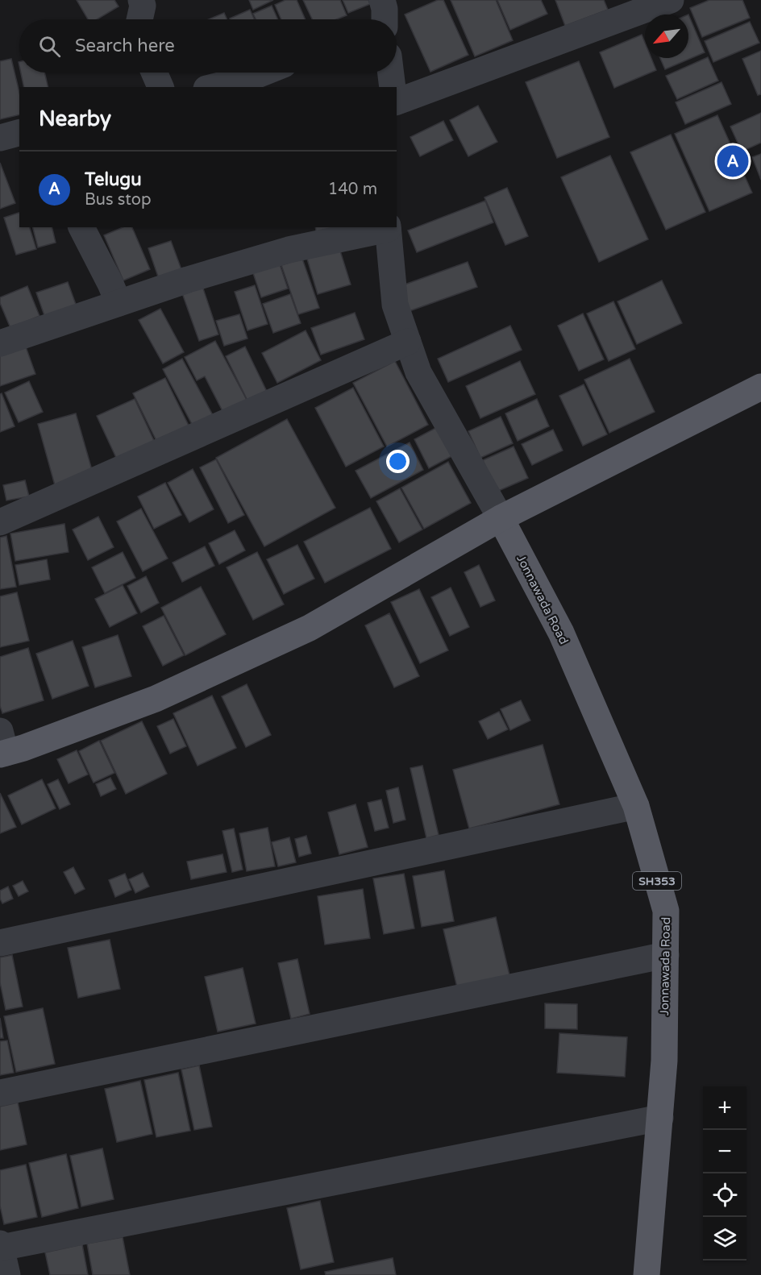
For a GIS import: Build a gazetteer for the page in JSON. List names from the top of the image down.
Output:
{
  "streets": {
    "main road": ["Jonnawada Road", "SH353"]
  },
  "north": "bottom left",
  "page": {
    "search": "Search here",
    "heading": "Nearby",
    "pins": "A",
    "list": [
      {
        "mark": "A",
        "name": "Telugu",
        "note": "Bus stop",
        "value": "140 m"
      }
    ],
    "map_buttons": ["+", "−"]
  }
}
